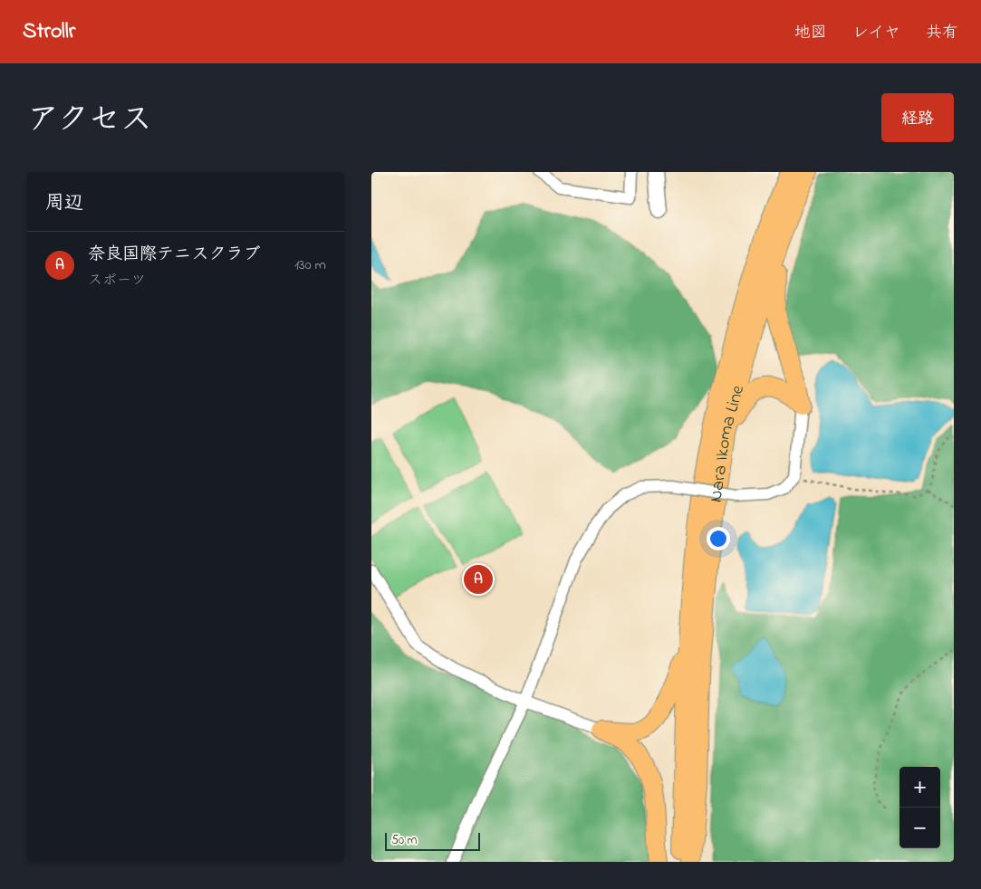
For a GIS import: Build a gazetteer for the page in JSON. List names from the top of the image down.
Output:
{
  "streets": {
    "main road": ["Nara Ikoma Line"]
  },
  "scale_bar": "50 m",
  "page": {
    "header": "Strollr",
    "nav": ["地図", "レイヤ", "共有"],
    "title": "アクセス",
    "buttons": "経路",
    "heading": "周辺",
    "list": [
      {
        "mark": "A",
        "name": "奈良国際テニスクラブ",
        "note": "スポーツ",
        "value": "130 m"
      }
    ],
    "pins": "A",
    "map_buttons": ["+", "−"],
    "scale": "50 m"
  }
}
